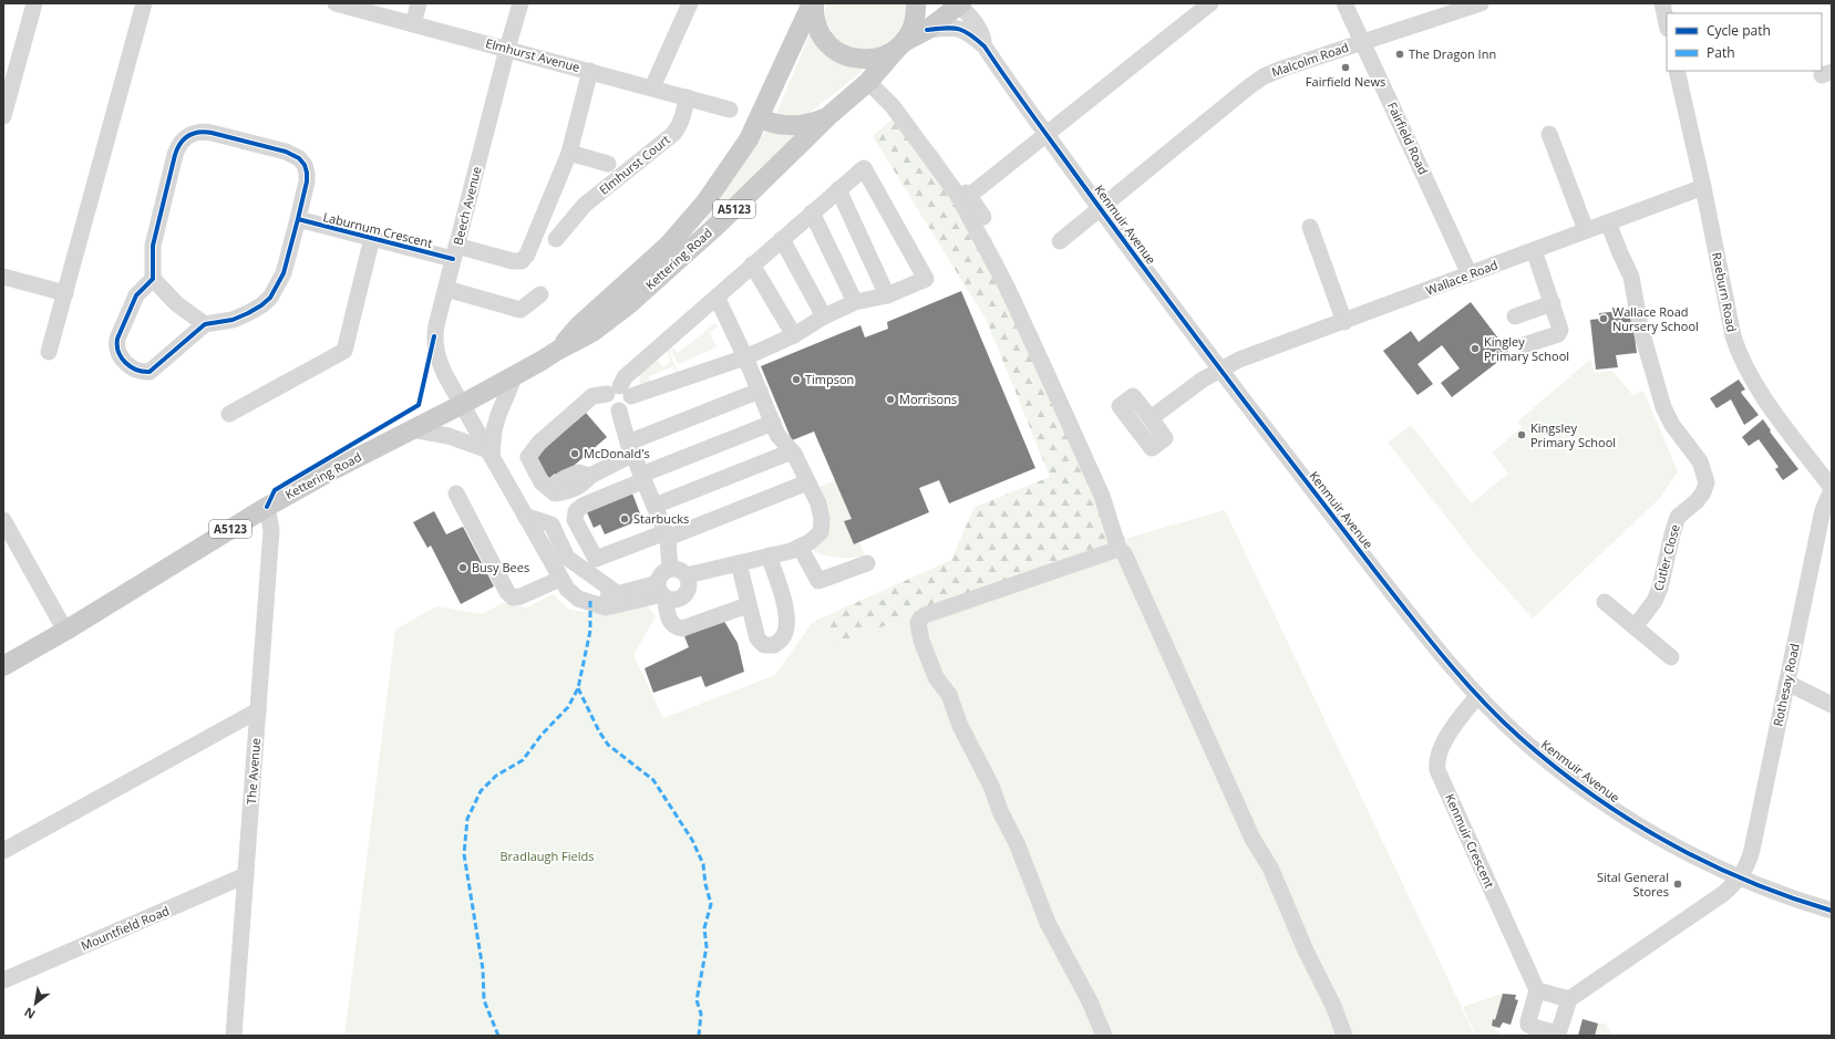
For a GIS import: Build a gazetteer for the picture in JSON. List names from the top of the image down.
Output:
{
  "streets": {
    "main road": ["A5123", "Kettering Road"],
    "street": [
      "Elmhurst Avenue",
      "Malcolm Road",
      "Fairfield Road",
      "Elmhurst Court",
      "Beech Avenue",
      "Kenmuir Avenue",
      "Laburnum Crescent",
      "Wallace Road",
      "Raeburn Road",
      "Cutler Close",
      "Rothesay Road",
      "The Avenue",
      "Kenmuir Crescent",
      "Mountfield Road"
    ]
  },
  "crossings": [
    ["Elmhurst Avenue", "Elmhurst Court"],
    ["Elmhurst Avenue", "Beech Avenue"],
    ["Malcolm Road", "Fairfield Road"],
    ["Malcolm Road", "Kenmuir Avenue"],
    ["Fairfield Road", "Wallace Road"],
    ["Beech Avenue", "Laburnum Crescent"],
    ["Beech Avenue", "Kettering Road"],
    ["Kenmuir Avenue", "Kettering Road"],
    ["Kenmuir Avenue", "Wallace Road"],
    ["Kenmuir Avenue", "Rothesay Road"],
    ["Kenmuir Avenue", "Kenmuir Crescent"],
    ["Kettering Road", "The Avenue"],
    ["Wallace Road", "Raeburn Road"],
    ["Wallace Road", "Cutler Close"],
    ["Raeburn Road", "Rothesay Road"],
    ["The Avenue", "Mountfield Road"]
  ],
  "parks": ["Bradlaugh Fields"],
  "places": [
    "The Dragon Inn",
    "Fairfield News",
    "Wallace Road Nursery School",
    "Kingley Primary School",
    "Timpson",
    "Morrisons",
    "Kingsley Primary School",
    "McDonald's",
    "Starbucks",
    "Busy Bees",
    "Sital General Stores"
  ],
  "legend": ["Cycle path", "Path"],
  "north": "bottom left"
}
